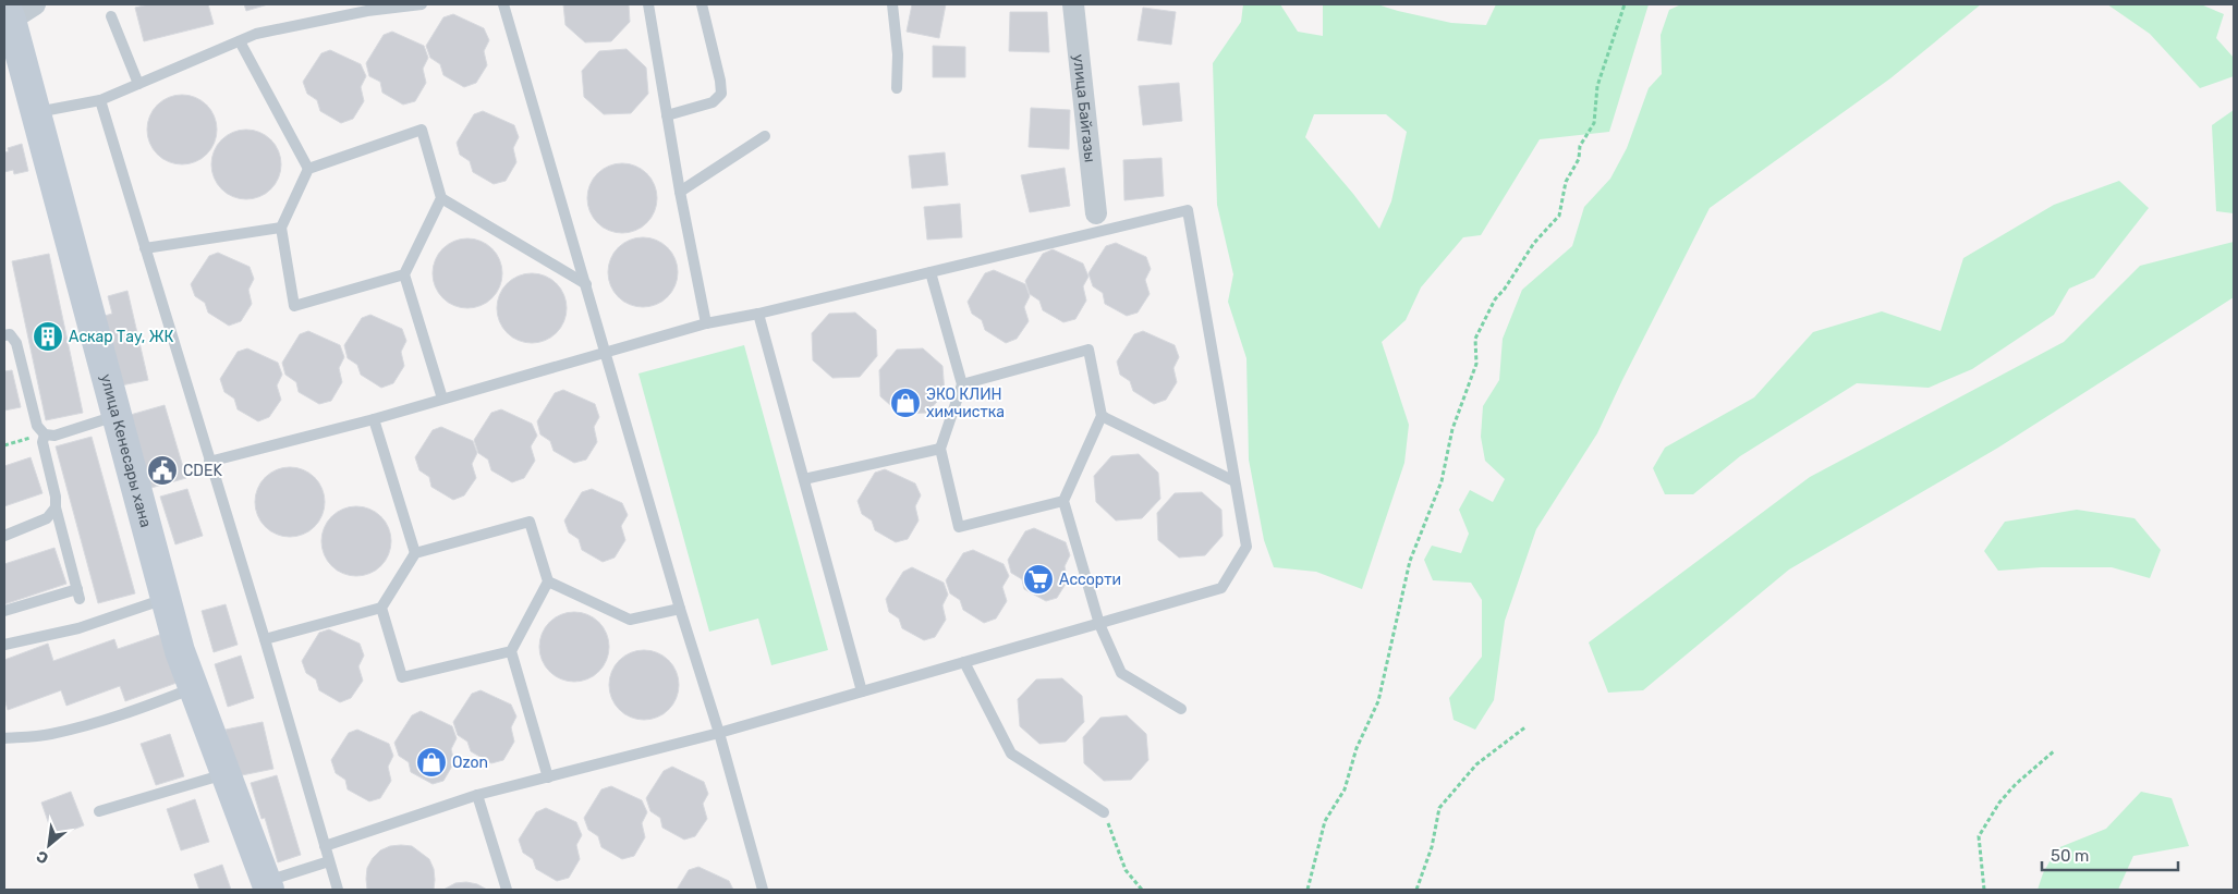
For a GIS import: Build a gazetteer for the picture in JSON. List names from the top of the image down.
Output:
{
  "streets": {
    "street": ["улица Байгазы", "улица Кенесары хана"]
  },
  "places": {
    "building": ["Аскар Тау, ЖК"],
    "shop": ["ЭКО КЛИН химчистка", "Ozon"],
    "public building": ["CDEK"],
    "supermarket": ["Ассорти"]
  },
  "scale_bar": "50 m",
  "north": "bottom left"
}
